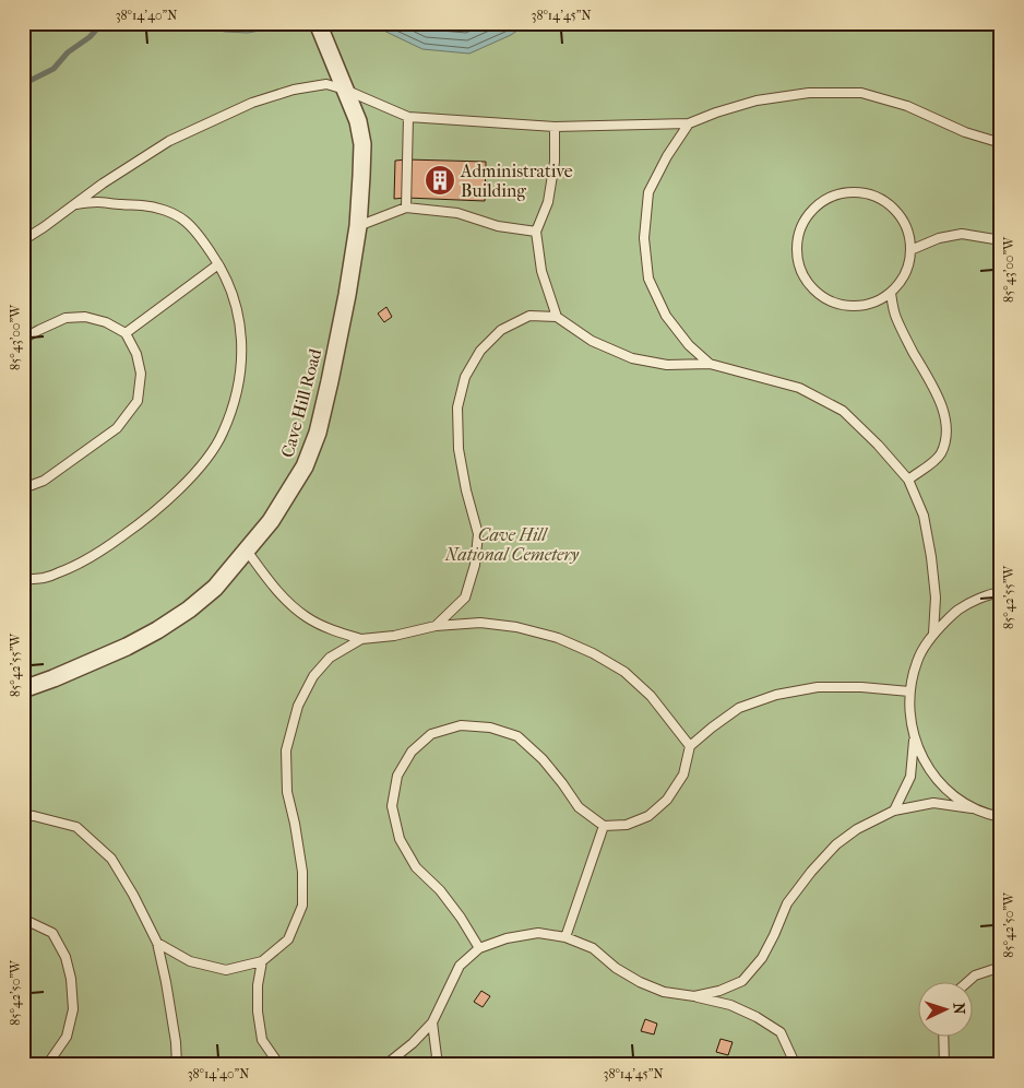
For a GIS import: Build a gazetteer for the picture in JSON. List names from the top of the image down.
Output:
{
  "streets": {
    "street": ["Cave Hill Road"]
  },
  "parks": ["Cave Hill National Cemetery"],
  "places": {
    "building": ["Administrative Building"]
  },
  "north": "right",
  "coordinates": [
    "38°14'40\"N",
    "38°14'45\"N",
    "85°43'00\"W",
    "85°42'55\"W",
    "85°42'50\"W"
  ]
}
